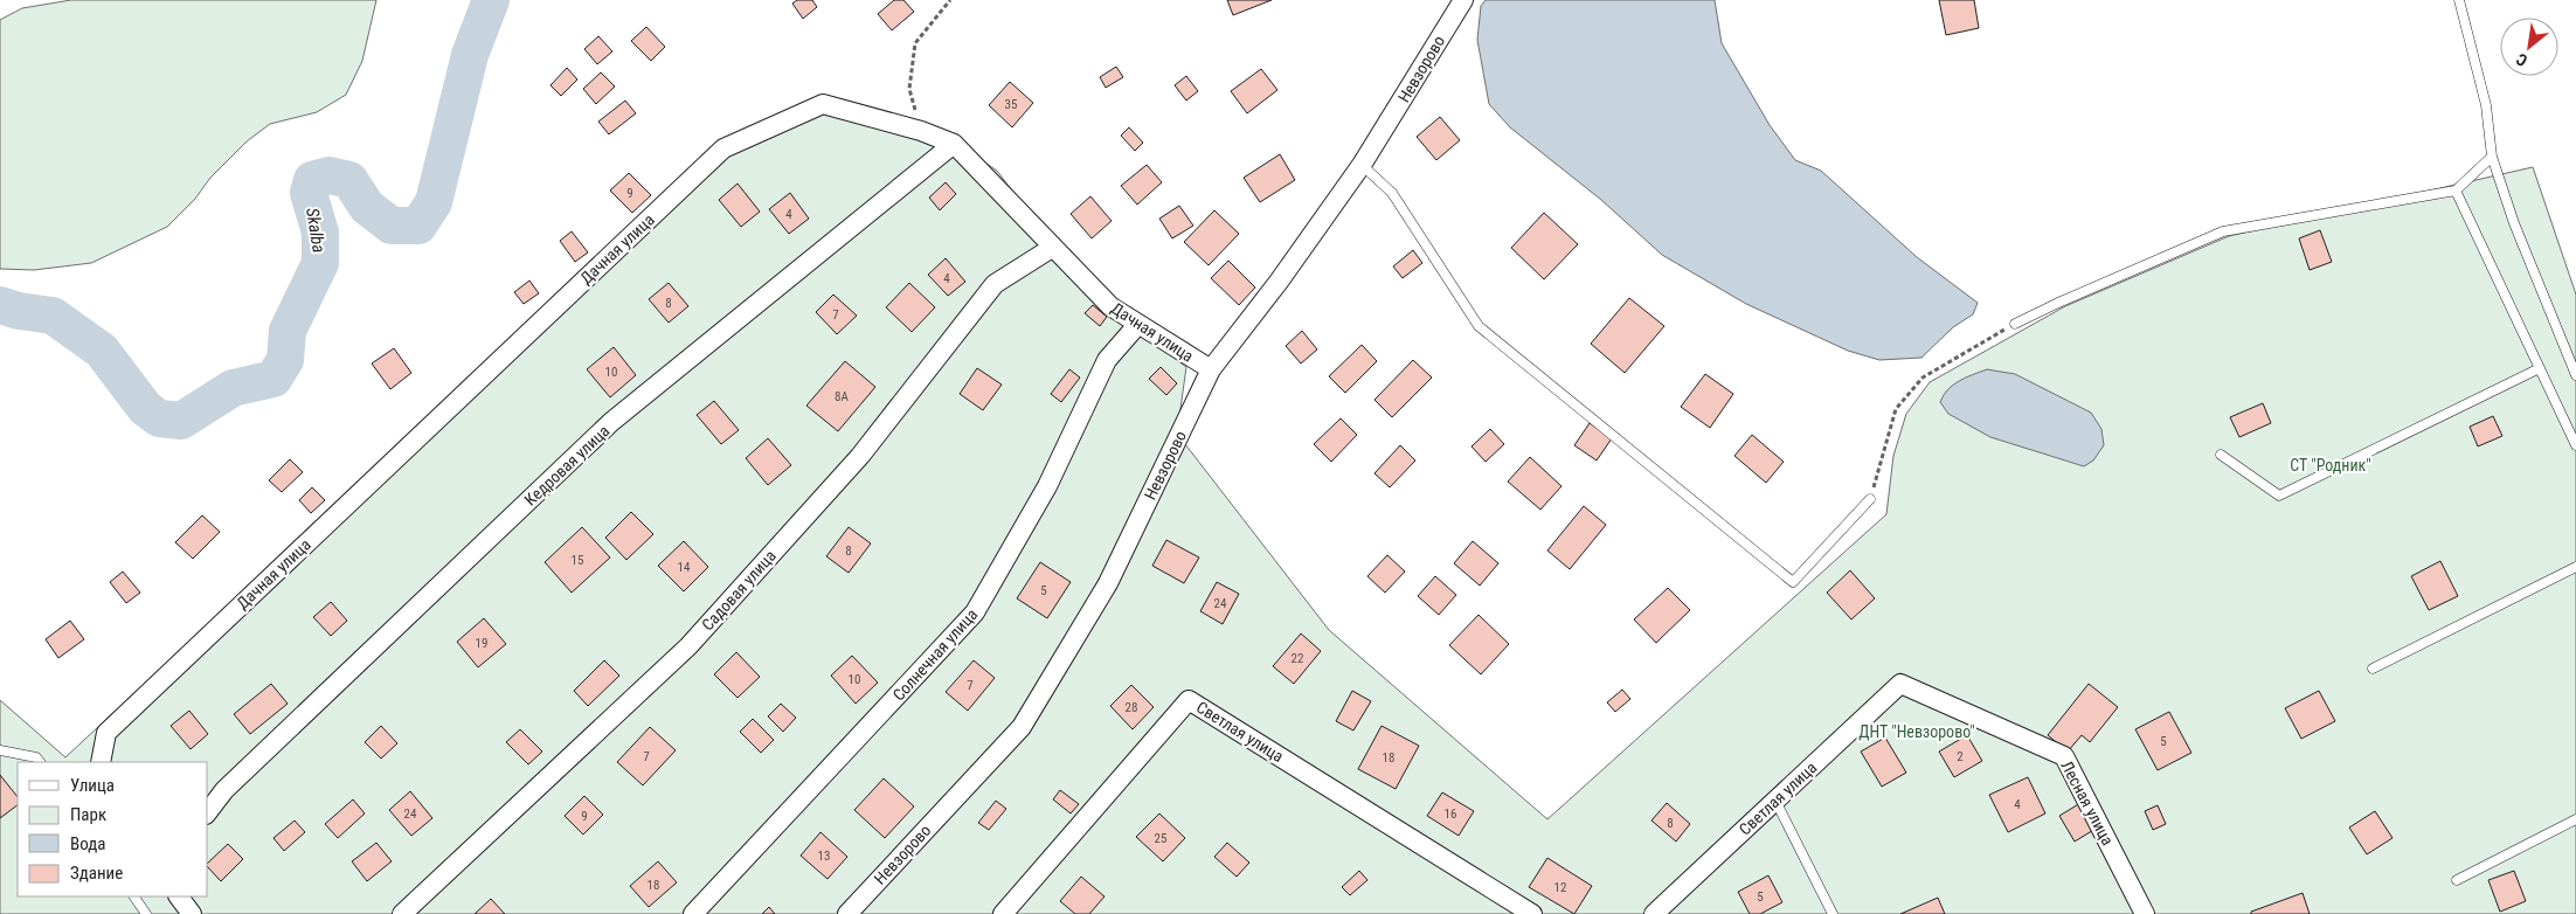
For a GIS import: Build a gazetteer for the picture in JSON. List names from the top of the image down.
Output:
{
  "streets": {
    "street": [
      "Невзорово",
      "Дачная улица",
      "Кедровая улица",
      "Садовая улица",
      "Солнечная улица",
      "Светлая улица",
      "Лесная улица"
    ]
  },
  "crossings": [
    ["Невзорово", "Дачная улица"],
    ["Дачная улица", "Кедровая улица"],
    ["Дачная улица", "Садовая улица"],
    ["Дачная улица", "Солнечная улица"],
    ["Светлая улица", "Лесная улица"]
  ],
  "water": ["Skalba"],
  "parks": ["СТ \"Родник\"", "ДНТ \"Невзорово\""],
  "house_numbers": [
    "35",
    "9",
    "4",
    "4",
    "8",
    "7",
    "10",
    "8А",
    "8",
    "15",
    "14",
    "5",
    "24",
    "19",
    "22",
    "10",
    "7",
    "28",
    "5",
    "7",
    "2",
    "18",
    "4",
    "24",
    "16",
    "9",
    "8",
    "25",
    "13",
    "18",
    "12",
    "5"
  ],
  "legend": [
    "Улица",
    "Парк",
    "Вода",
    "Здание"
  ],
  "north": "bottom left"
}
